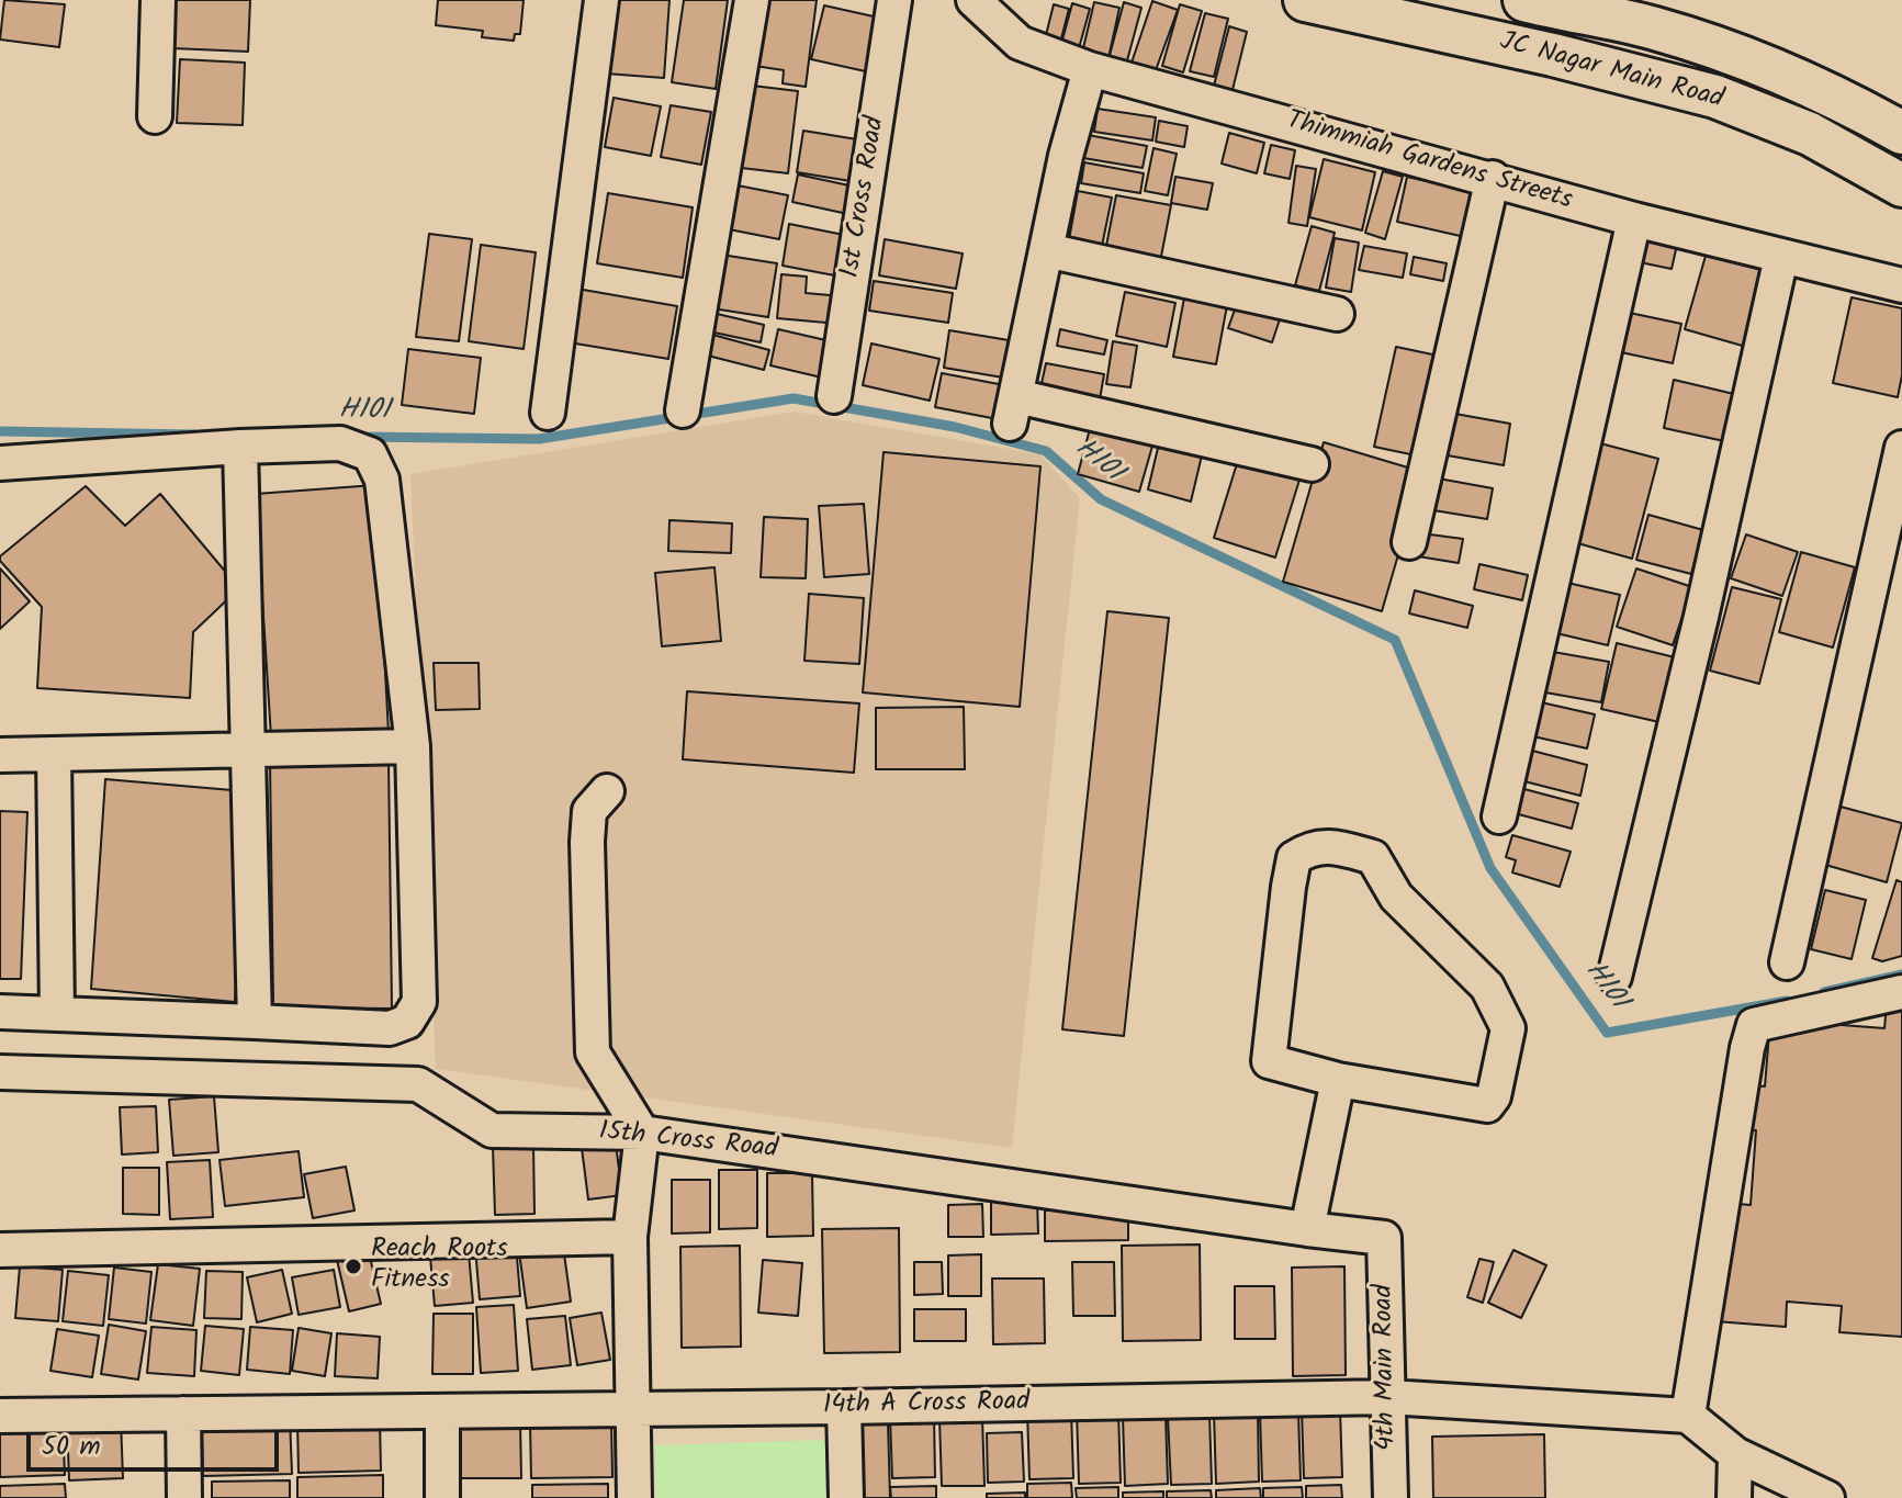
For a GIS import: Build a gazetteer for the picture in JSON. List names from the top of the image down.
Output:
{
  "streets": {
    "main road": ["JC Nagar Main Road"],
    "street": [
      "Thimmiah Gardens Streets",
      "1st Cross Road",
      "15th Cross Road",
      "4th Main Road",
      "14th A Cross Road"
    ]
  },
  "crossings": [
    ["15th Cross Road", "4th Main Road"],
    ["4th Main Road", "14th A Cross Road"]
  ],
  "water": ["H101"],
  "places": ["Reach Roots Fitness"],
  "scale_bar": "50 m"
}
